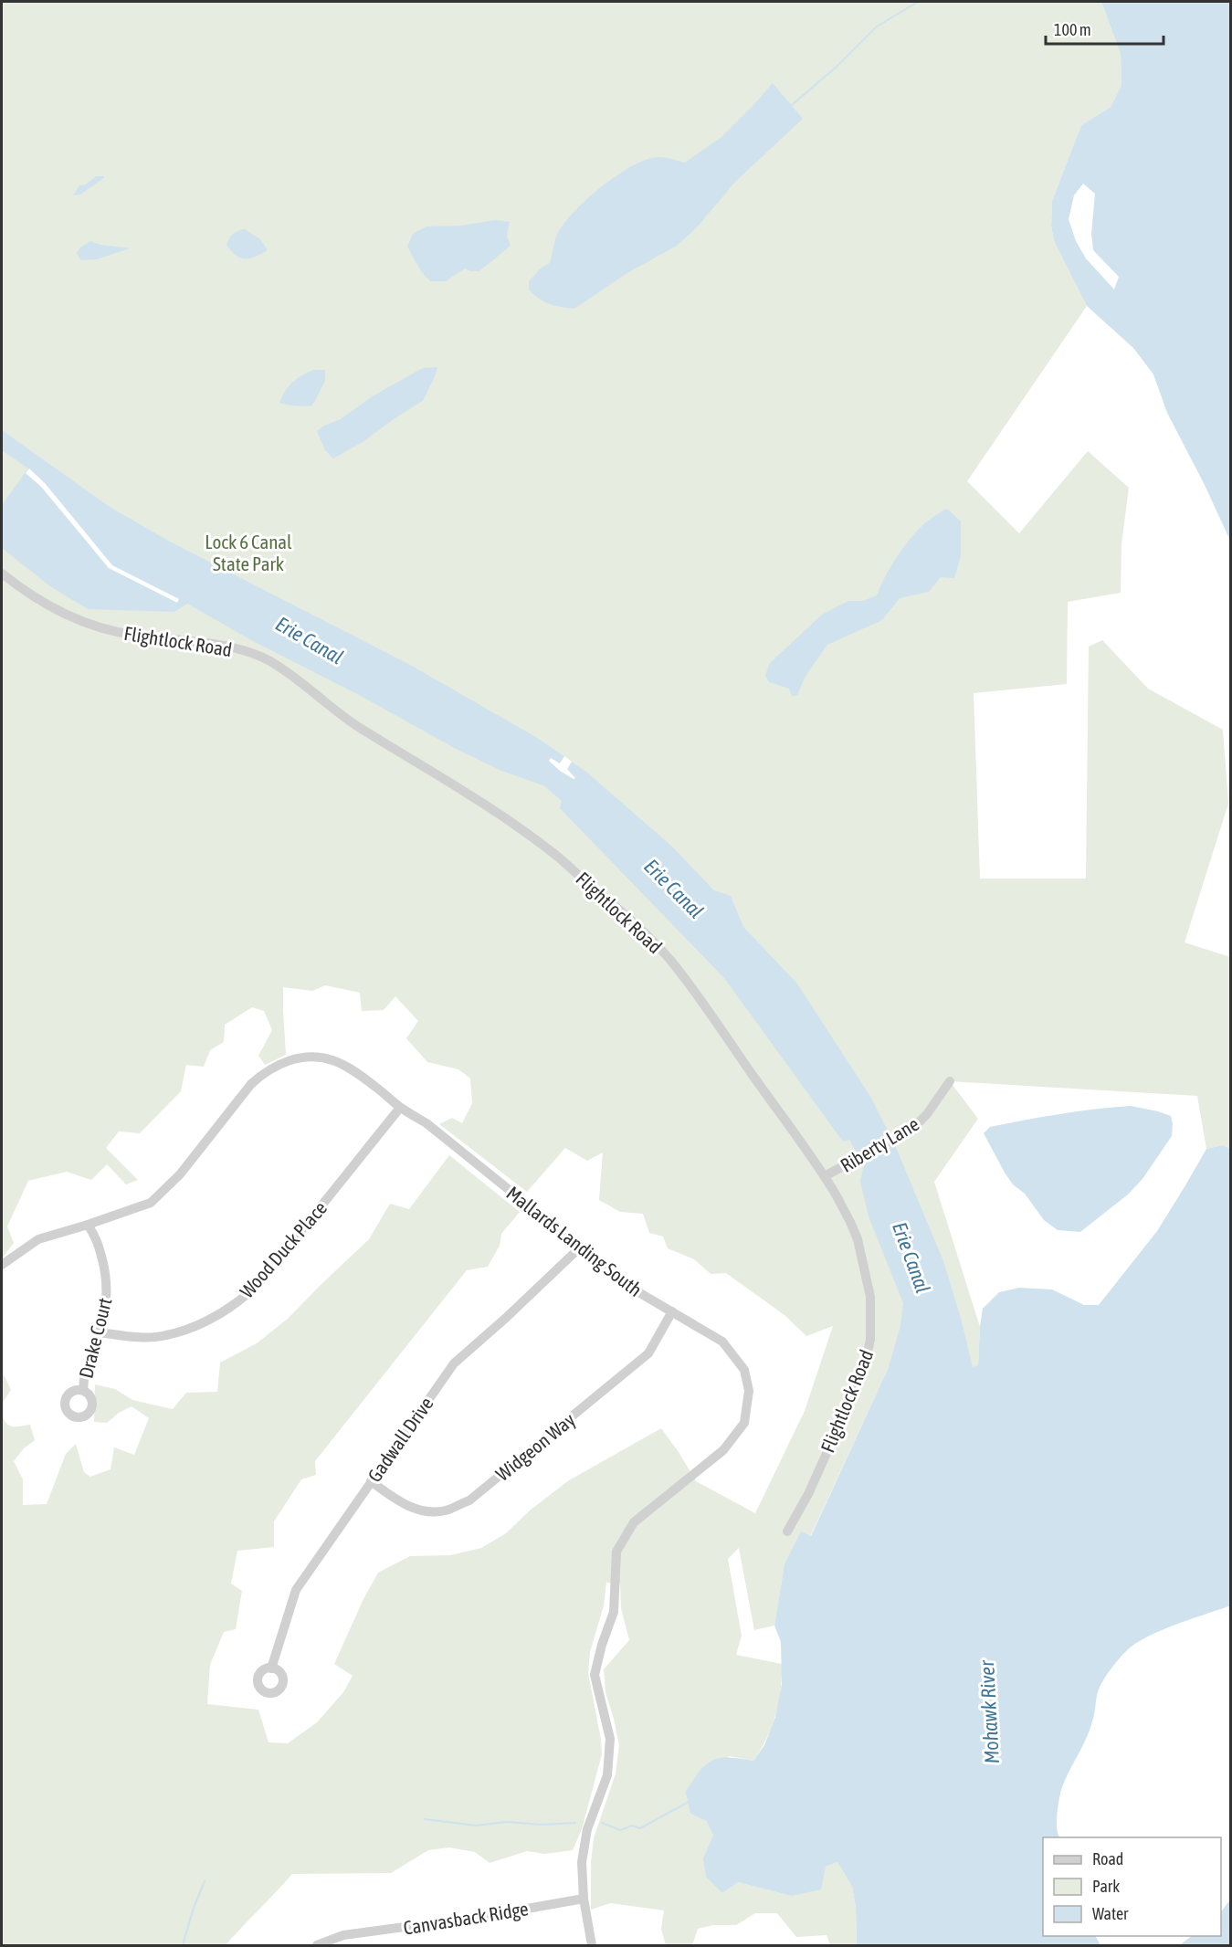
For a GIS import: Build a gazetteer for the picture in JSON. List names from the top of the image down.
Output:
{
  "streets": {
    "street": [
      "Flightlock Road",
      "Riberty Lane",
      "Mallards Landing South",
      "Wood Duck Place",
      "Drake Court",
      "Gadwall Drive",
      "Widgeon Way",
      "Canvasback Ridge"
    ]
  },
  "crossings": [
    ["Flightlock Road", "Riberty Lane"],
    ["Mallards Landing South", "Wood Duck Place"],
    ["Mallards Landing South", "Drake Court"],
    ["Mallards Landing South", "Gadwall Drive"],
    ["Mallards Landing South", "Widgeon Way"],
    ["Mallards Landing South", "Canvasback Ridge"],
    ["Wood Duck Place", "Drake Court"],
    ["Gadwall Drive", "Widgeon Way"]
  ],
  "water": ["Erie Canal", "Mohawk River"],
  "parks": ["Lock 6 Canal State Park"],
  "legend": ["Road", "Park", "Water"],
  "scale_bar": "100 m"
}
